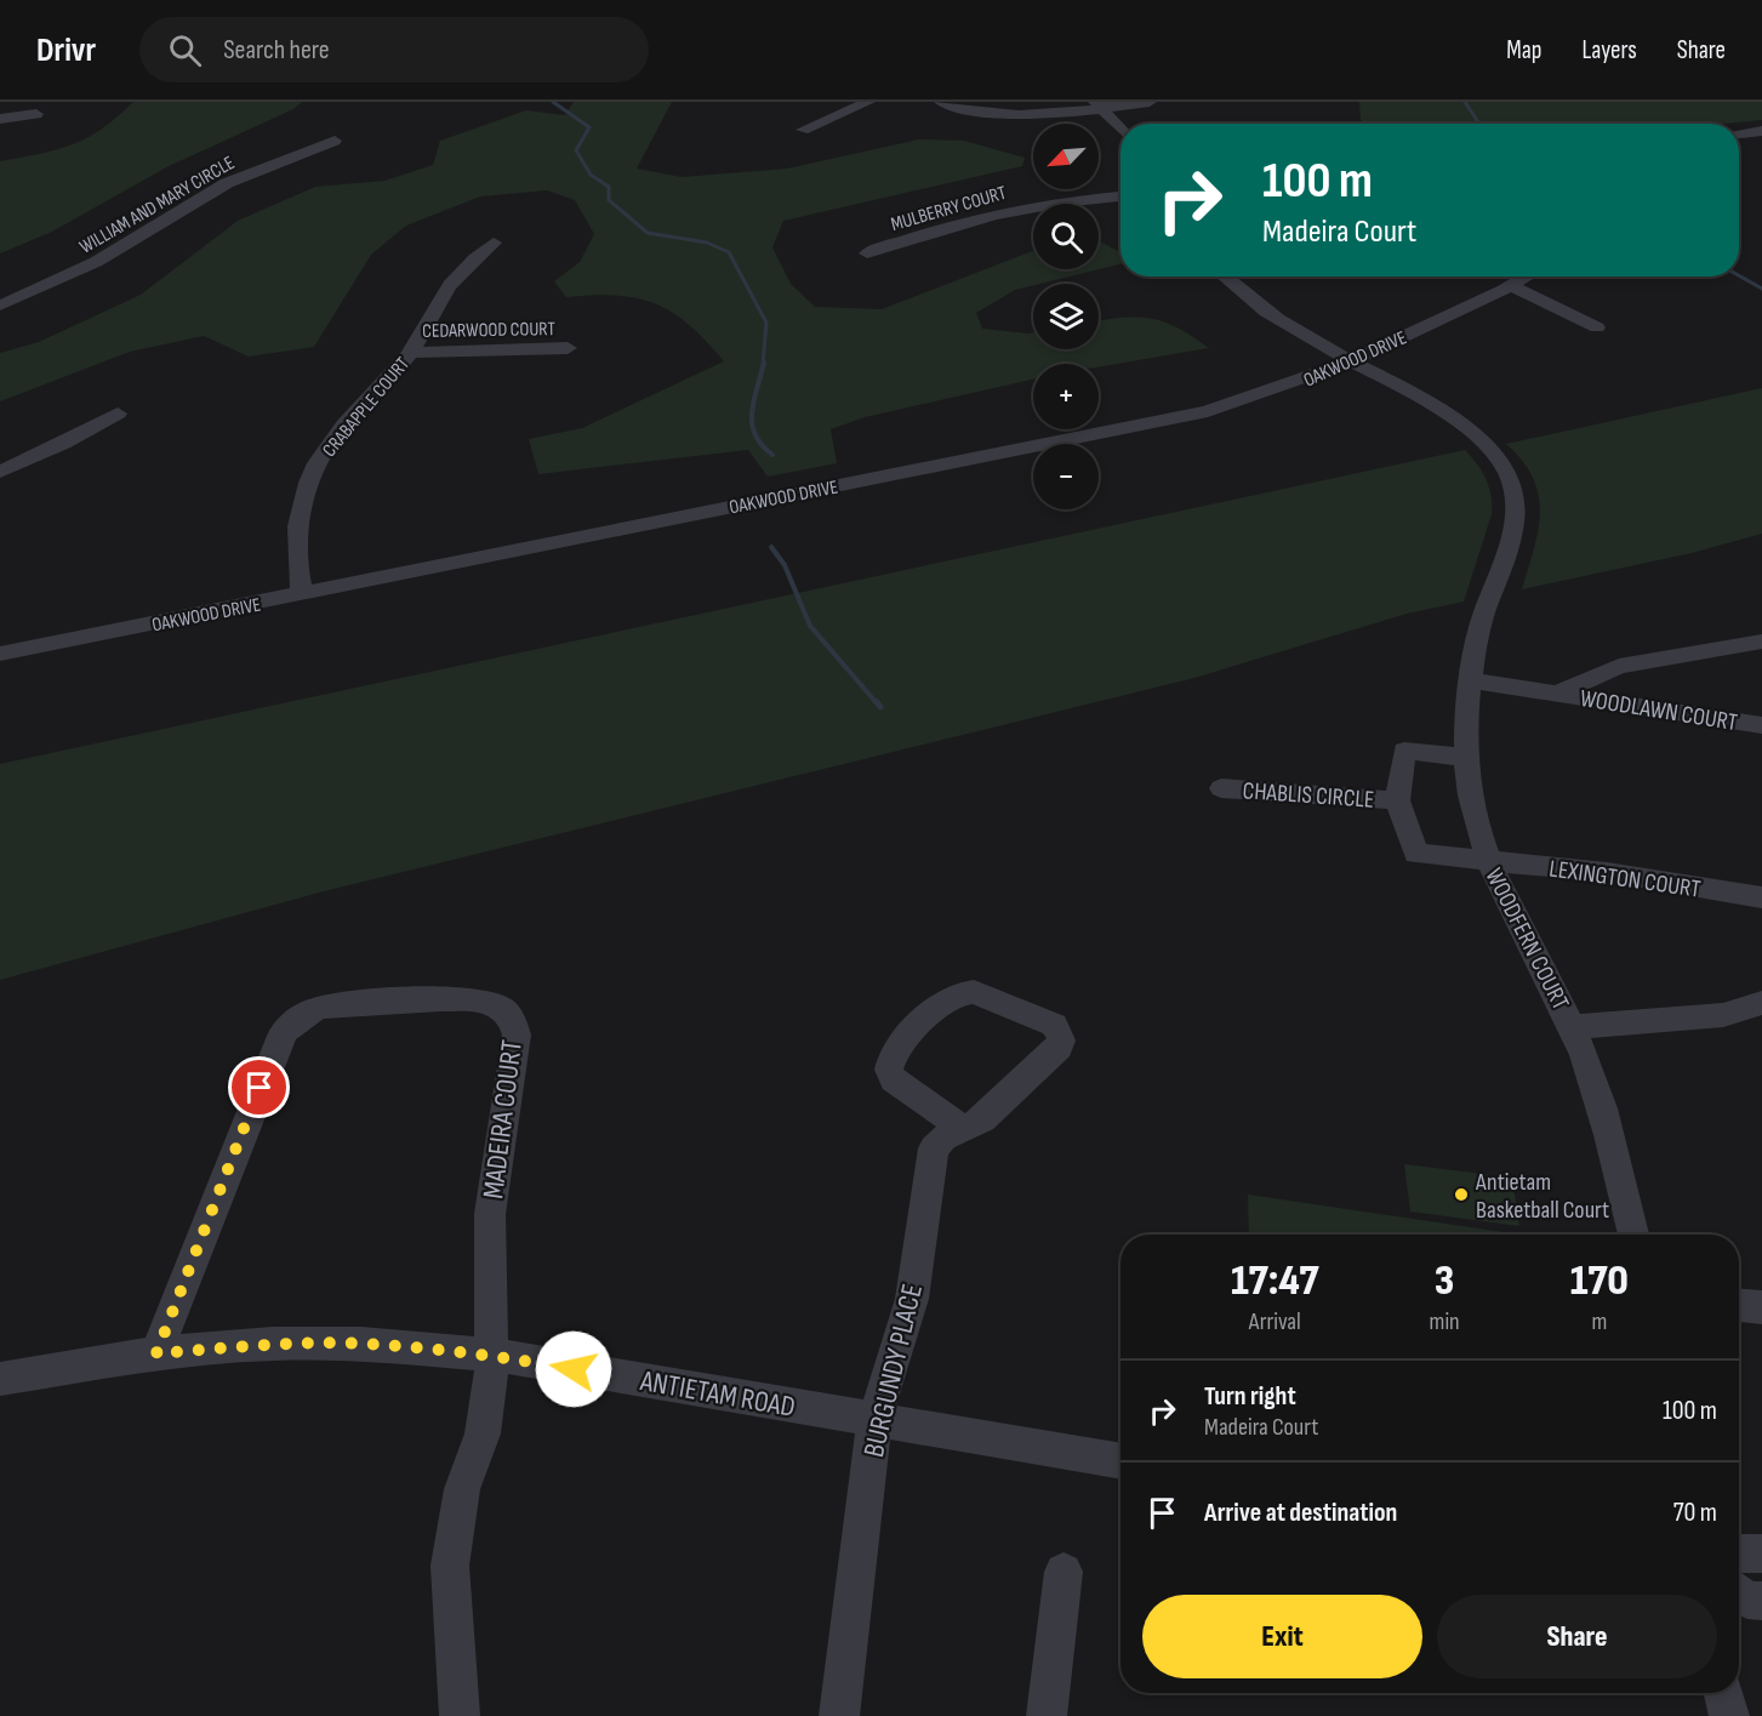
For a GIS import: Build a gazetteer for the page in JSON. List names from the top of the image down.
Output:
{
  "streets": {
    "street": [
      "WILLIAM AND MARY CIRCLE",
      "MULBERRY COURT",
      "CEDARWOOD COURT",
      "OAKWOOD DRIVE",
      "CRABAPPLE COURT",
      "WOODLAWN COURT",
      "CHABLIS CIRCLE",
      "LEXINGTON COURT",
      "WOODFERN COURT",
      "MADEIRA COURT",
      "BURGUNDY PLACE",
      "ANTIETAM ROAD"
    ]
  },
  "crossings": [
    ["CEDARWOOD COURT", "CRABAPPLE COURT"],
    ["OAKWOOD DRIVE", "CRABAPPLE COURT"],
    ["OAKWOOD DRIVE", "WOODFERN COURT"],
    ["WOODLAWN COURT", "WOODFERN COURT"],
    ["CHABLIS CIRCLE", "LEXINGTON COURT"],
    ["CHABLIS CIRCLE", "WOODFERN COURT"],
    ["LEXINGTON COURT", "WOODFERN COURT"],
    ["MADEIRA COURT", "ANTIETAM ROAD"],
    ["BURGUNDY PLACE", "ANTIETAM ROAD"]
  ],
  "places": ["Antietam Basketball Court"],
  "north": "bottom left",
  "page": {
    "header": "Drivr",
    "search": "Search here",
    "nav": ["Map", "Layers", "Share"],
    "map_buttons": ["+", "−"],
    "turn": ["100 m", "Madeira Court"],
    "eta": [
      "17:47",
      "Arrival",
      "3",
      "min",
      "170",
      "m"
    ],
    "list": [
      {
        "name": "Turn right",
        "note": "Madeira Court",
        "value": "100 m"
      },
      {
        "name": "Arrive at destination",
        "value": "70 m"
      }
    ],
    "buttons": ["Exit", "Share"]
  }
}
